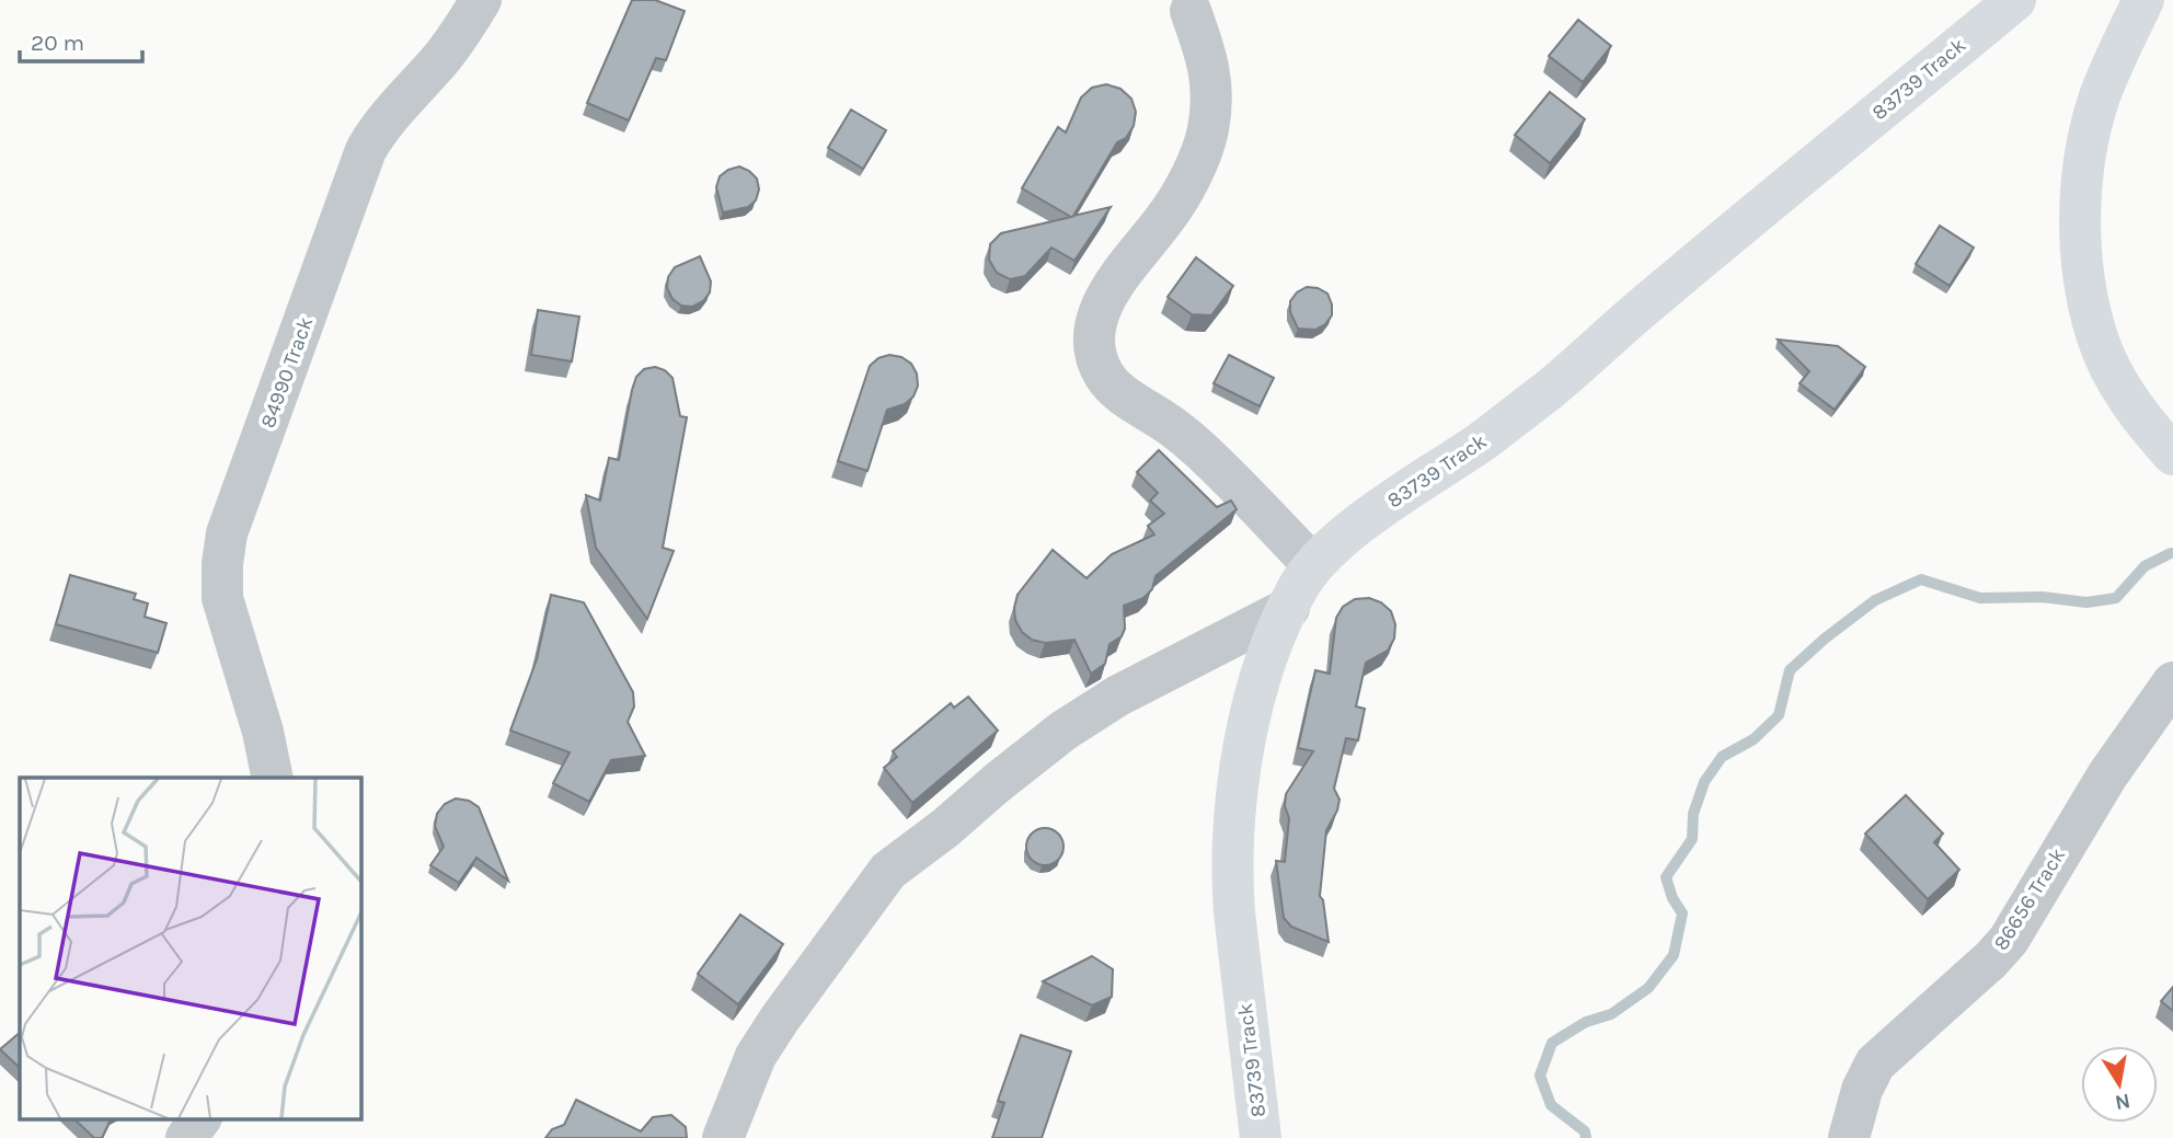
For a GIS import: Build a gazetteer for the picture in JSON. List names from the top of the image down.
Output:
{
  "streets": {
    "street": ["83739 Track", "84990 Track", "86656 Track"]
  },
  "scale_bar": "20 m",
  "north": "bottom"
}
